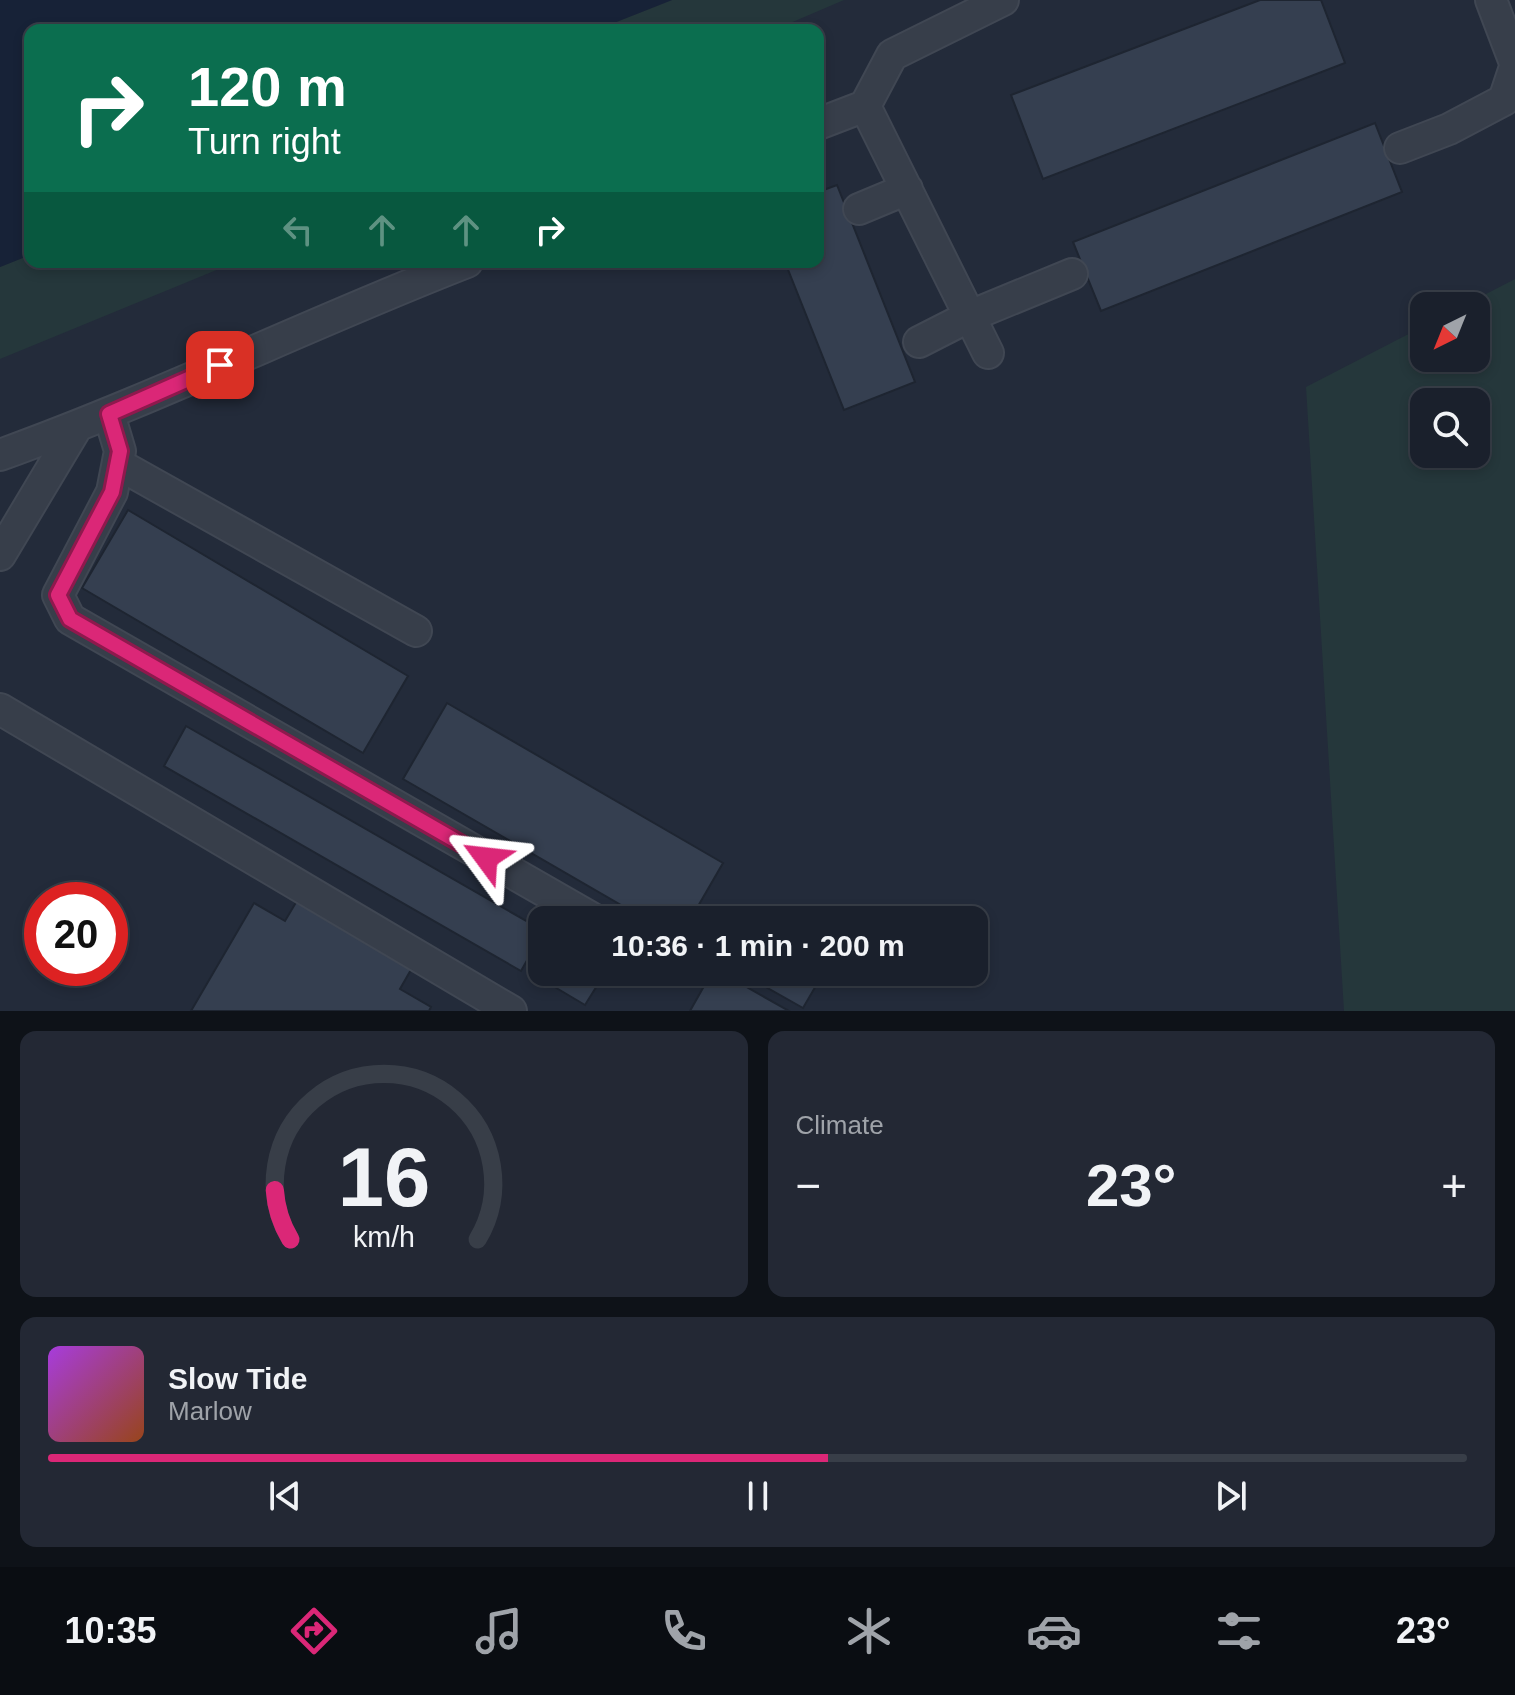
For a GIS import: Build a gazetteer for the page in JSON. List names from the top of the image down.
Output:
{
  "north": "bottom left",
  "page": {
    "turn": ["120 m", "Turn right"],
    "limit": "20",
    "trip": "10:36 · 1 min · 200 m",
    "tile": "Climate",
    "heat": ["−", "23°", "+"],
    "song": ["Slow Tide", "Marlow"],
    "tabs": ["10:35", "23°"],
    "gauge": ["16", "km/h"]
  }
}
